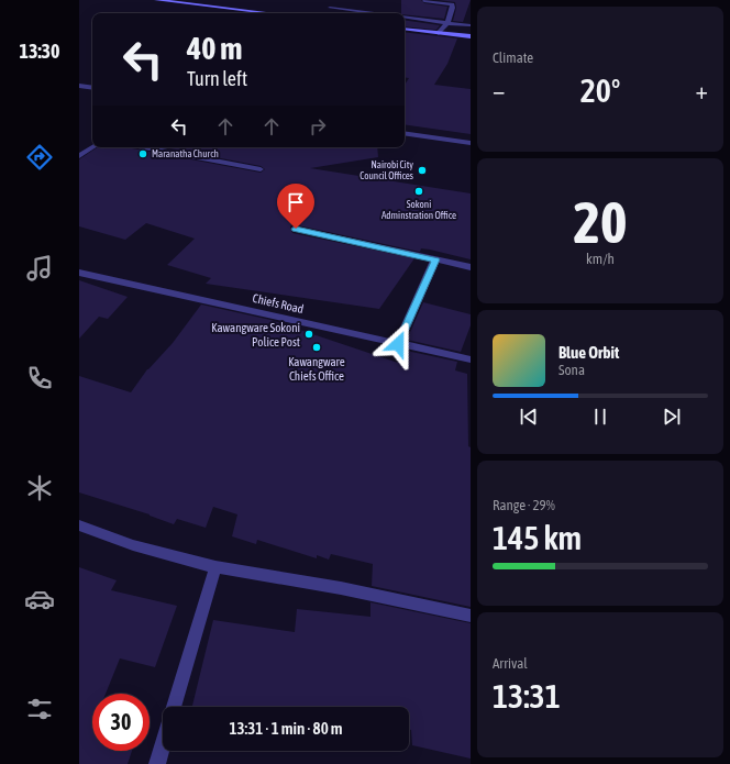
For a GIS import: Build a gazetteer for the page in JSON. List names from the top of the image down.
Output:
{
  "streets": {
    "street": ["Chiefs Road"]
  },
  "places": [
    "Maranatha Church",
    "Nairobi City Council Offices",
    "Sokoni Adminstration Office",
    "Kawangware Sokoni Police Post",
    "Kawangware Chiefs Office"
  ],
  "page": {
    "tabs": "13:30",
    "tile": [
      "Climate",
      ["20", "km/h"],
      ["Range · 29%", "145 km"],
      ["Arrival", "13:31"]
    ],
    "turn": ["40 m", "Turn left"],
    "heat": ["−", "20°", "+"],
    "song": ["Blue Orbit", "Sona"],
    "limit": "30",
    "trip": "13:31 · 1 min · 80 m"
  }
}
